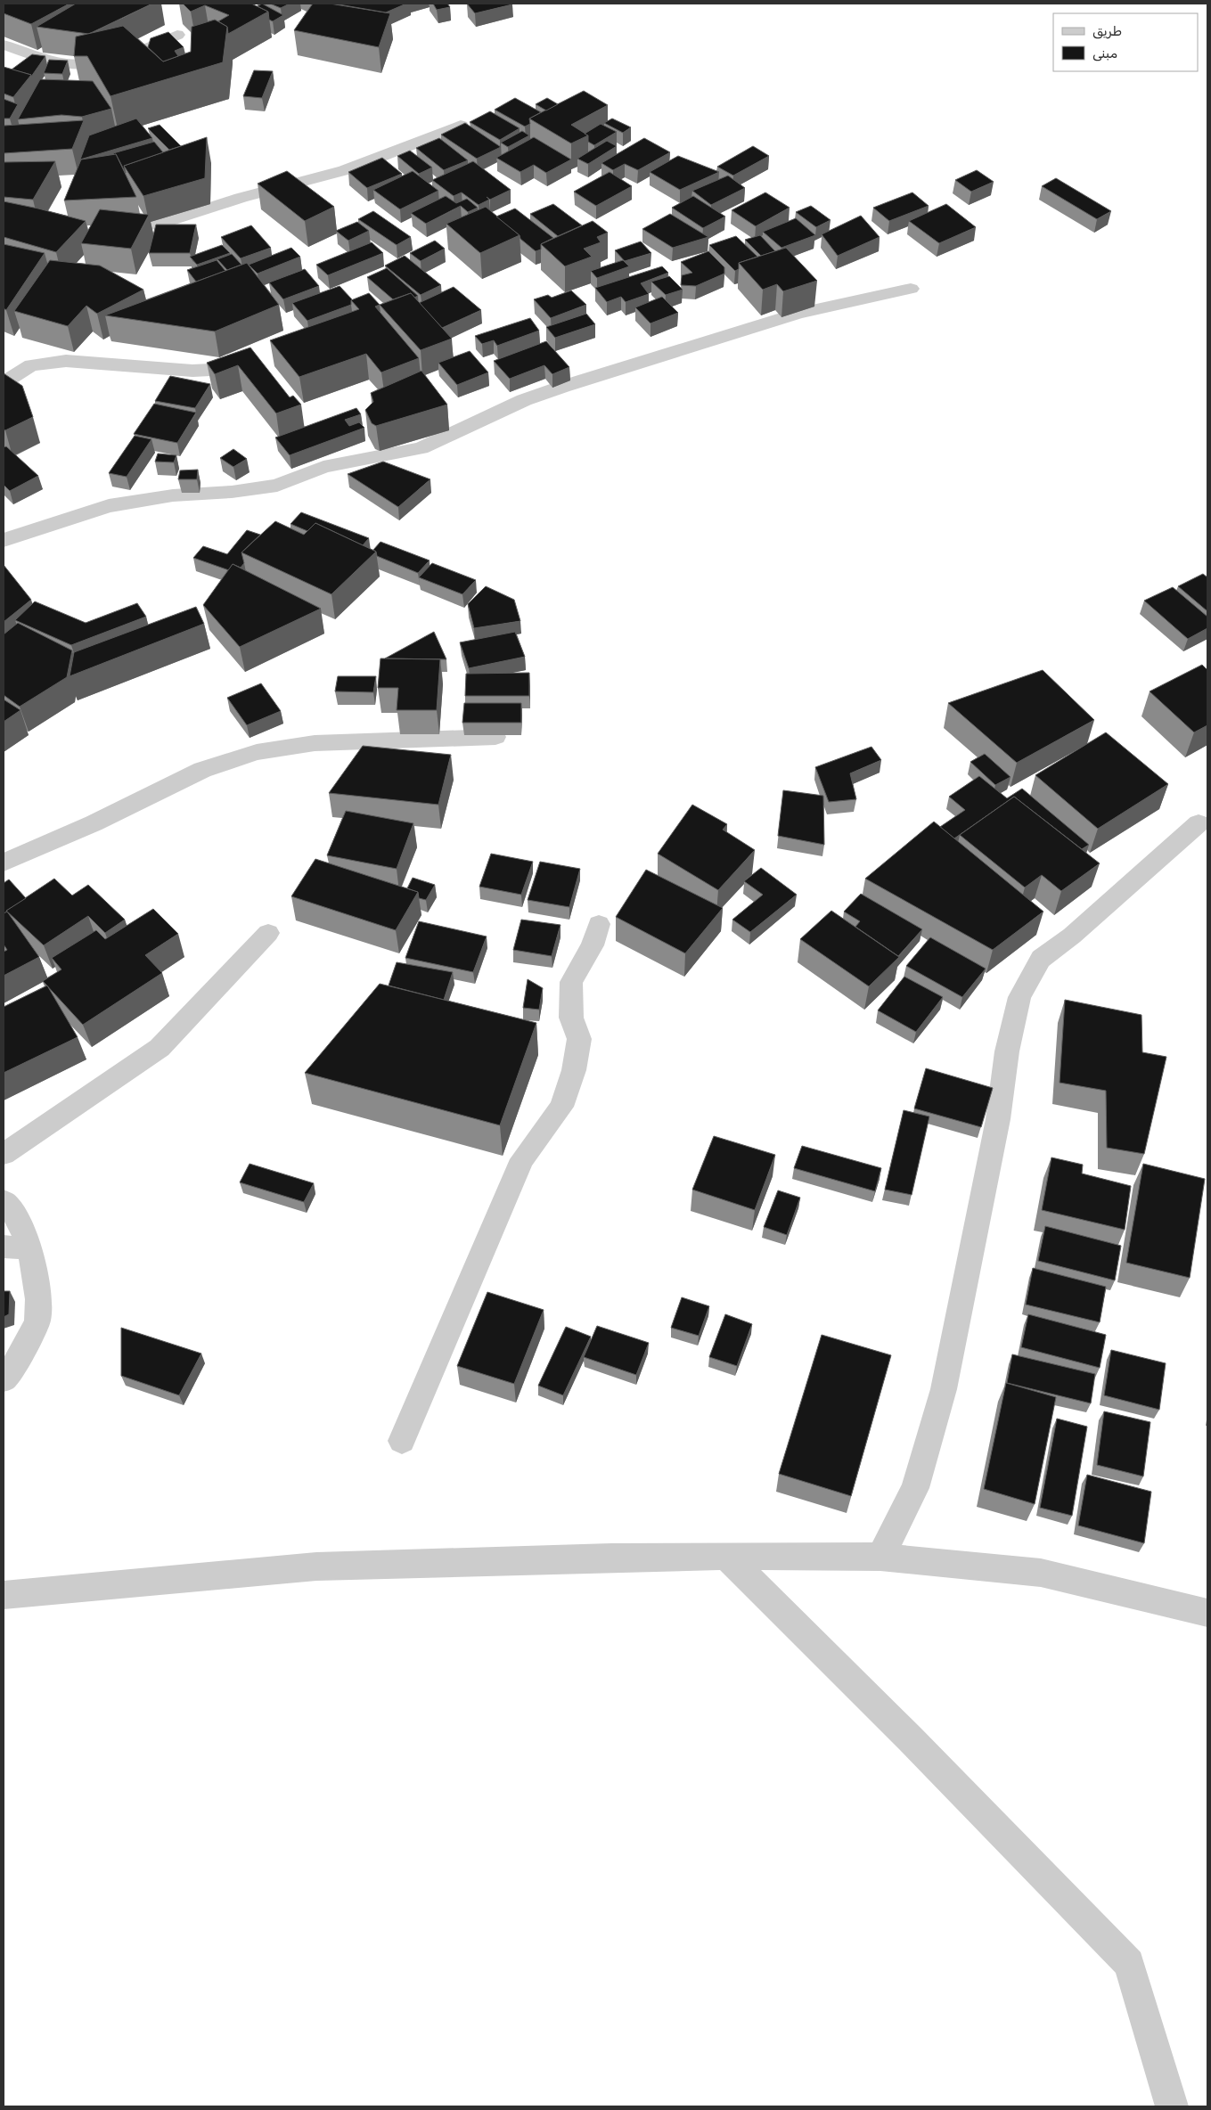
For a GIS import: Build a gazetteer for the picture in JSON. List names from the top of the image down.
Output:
{
  "legend": ["طريق", "مبنى"]
}
